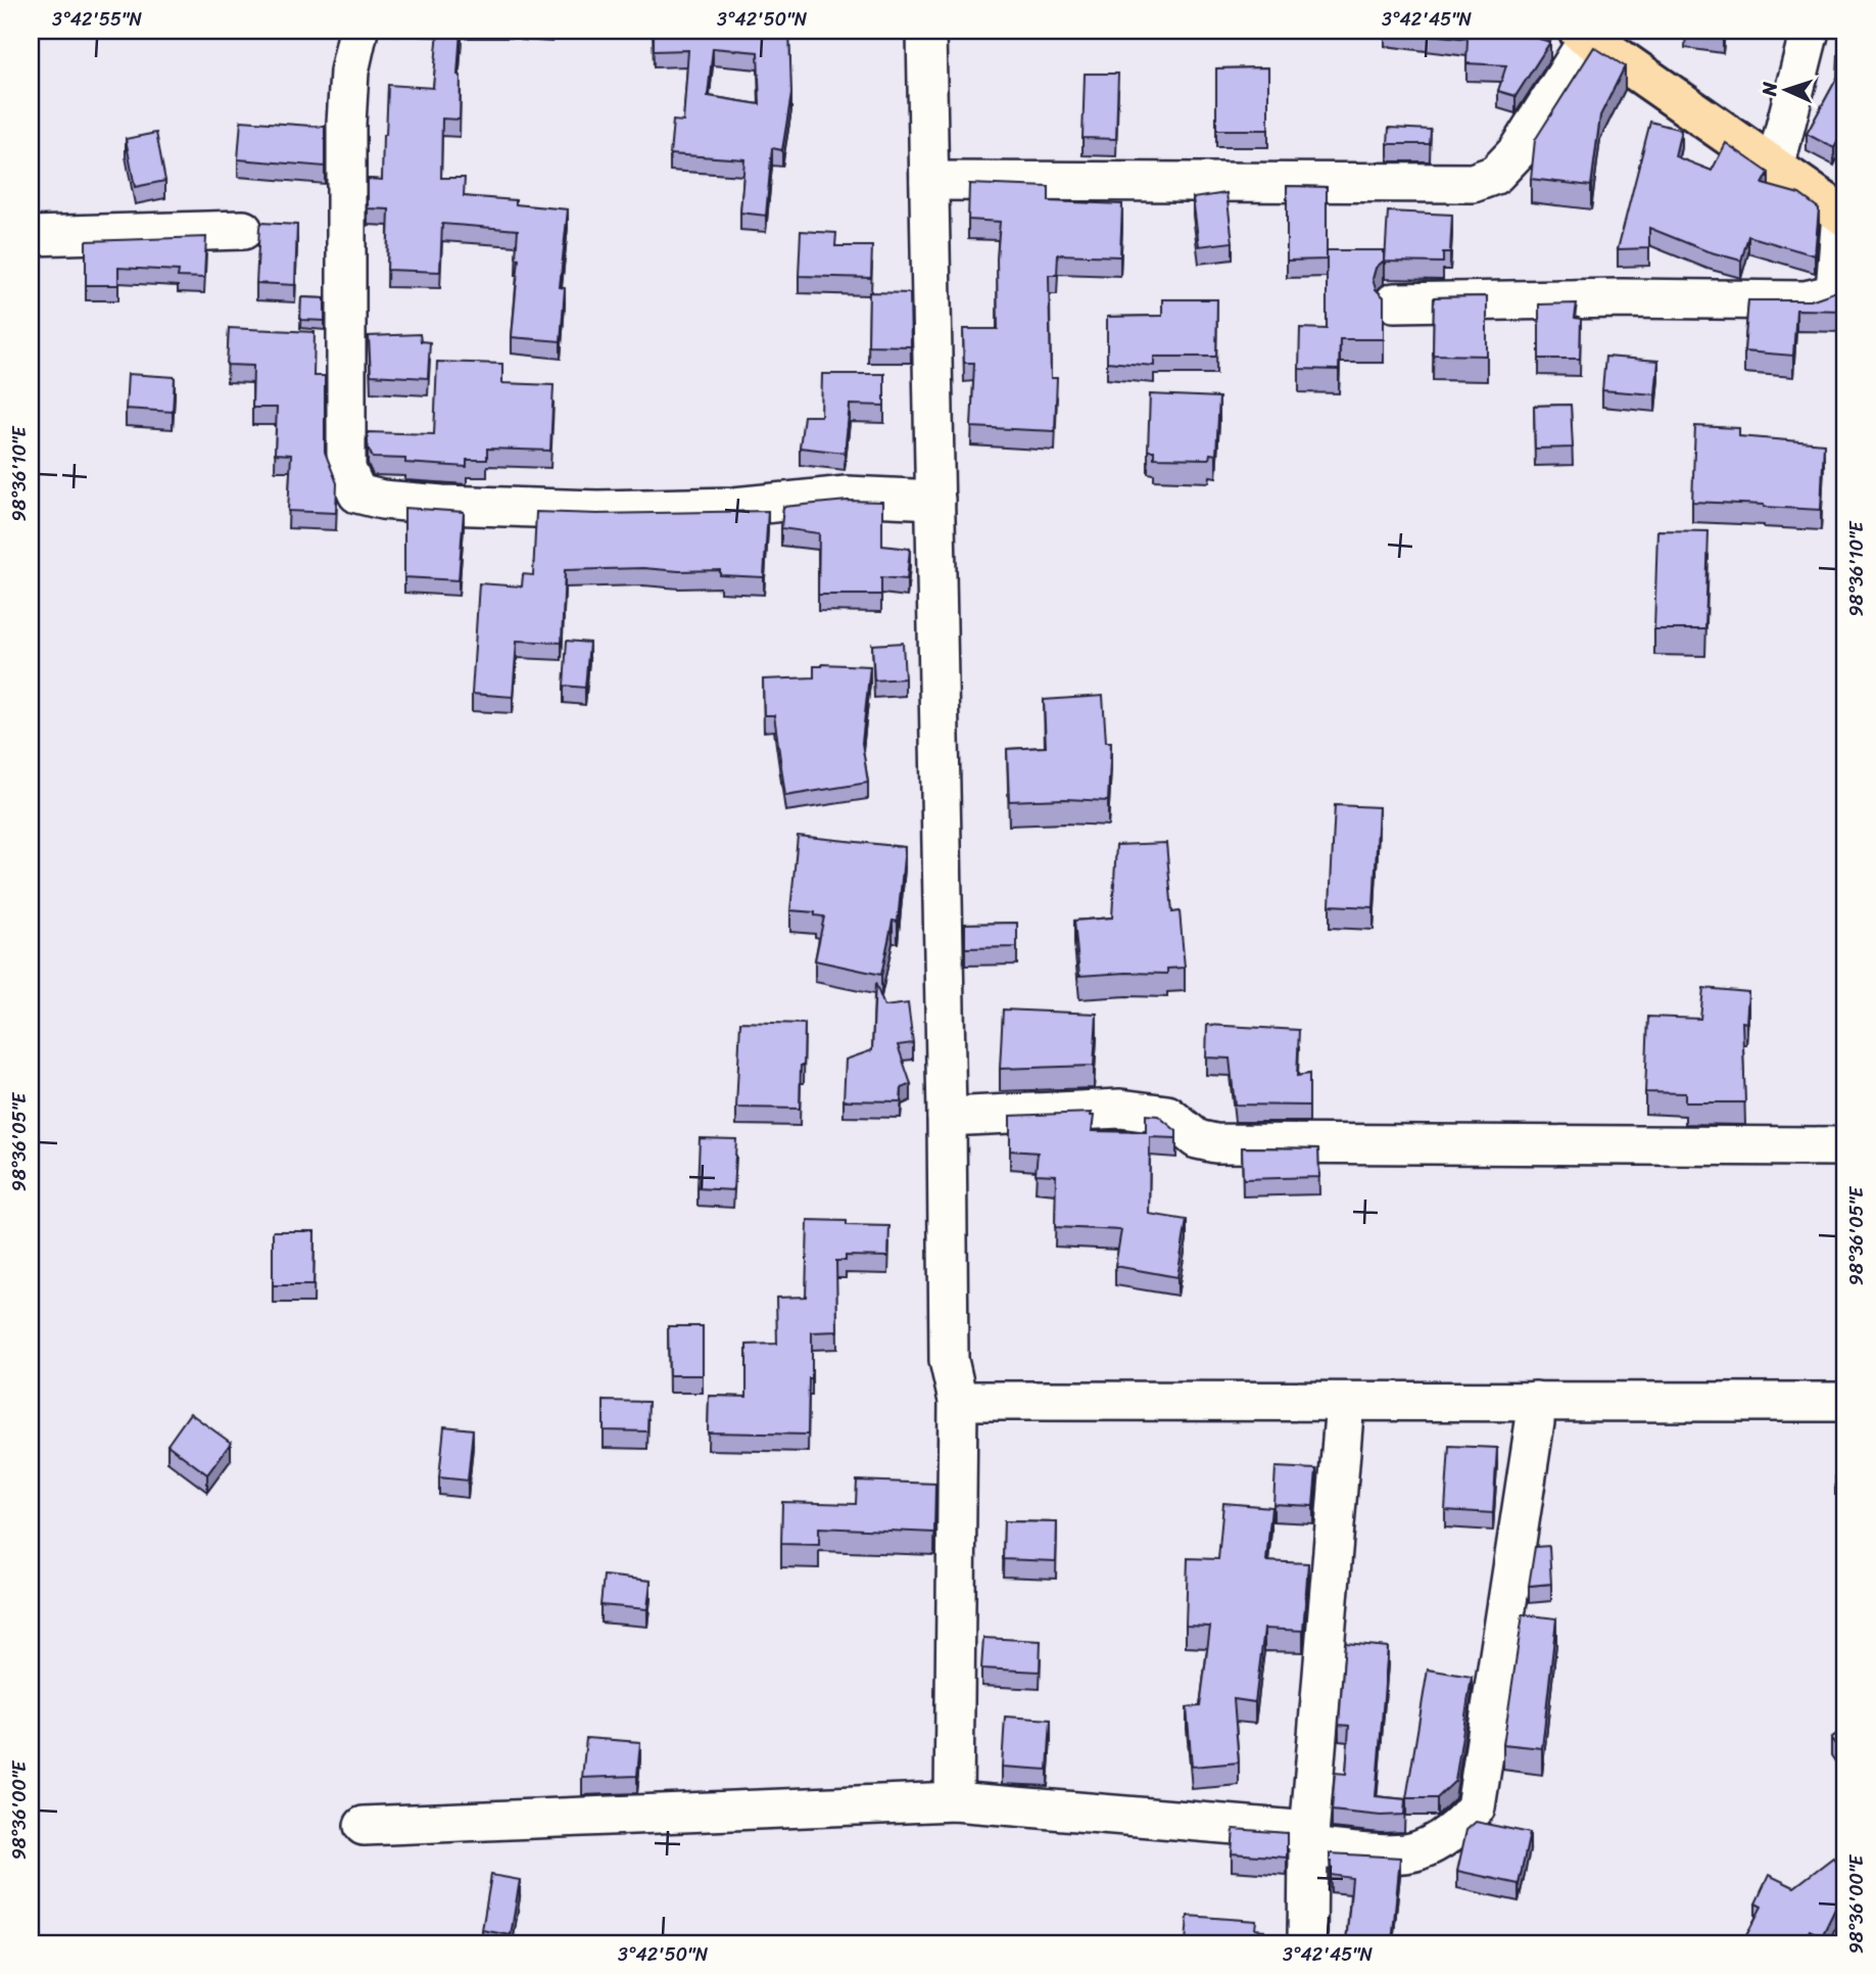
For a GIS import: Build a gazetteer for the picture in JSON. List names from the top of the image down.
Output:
{
  "north": "left",
  "coordinates": [
    "3°42'55\"N",
    "3°42'50\"N",
    "3°42'45\"N",
    "98°36'10\"E",
    "98°36'05\"E",
    "98°36'00\"E"
  ]
}
